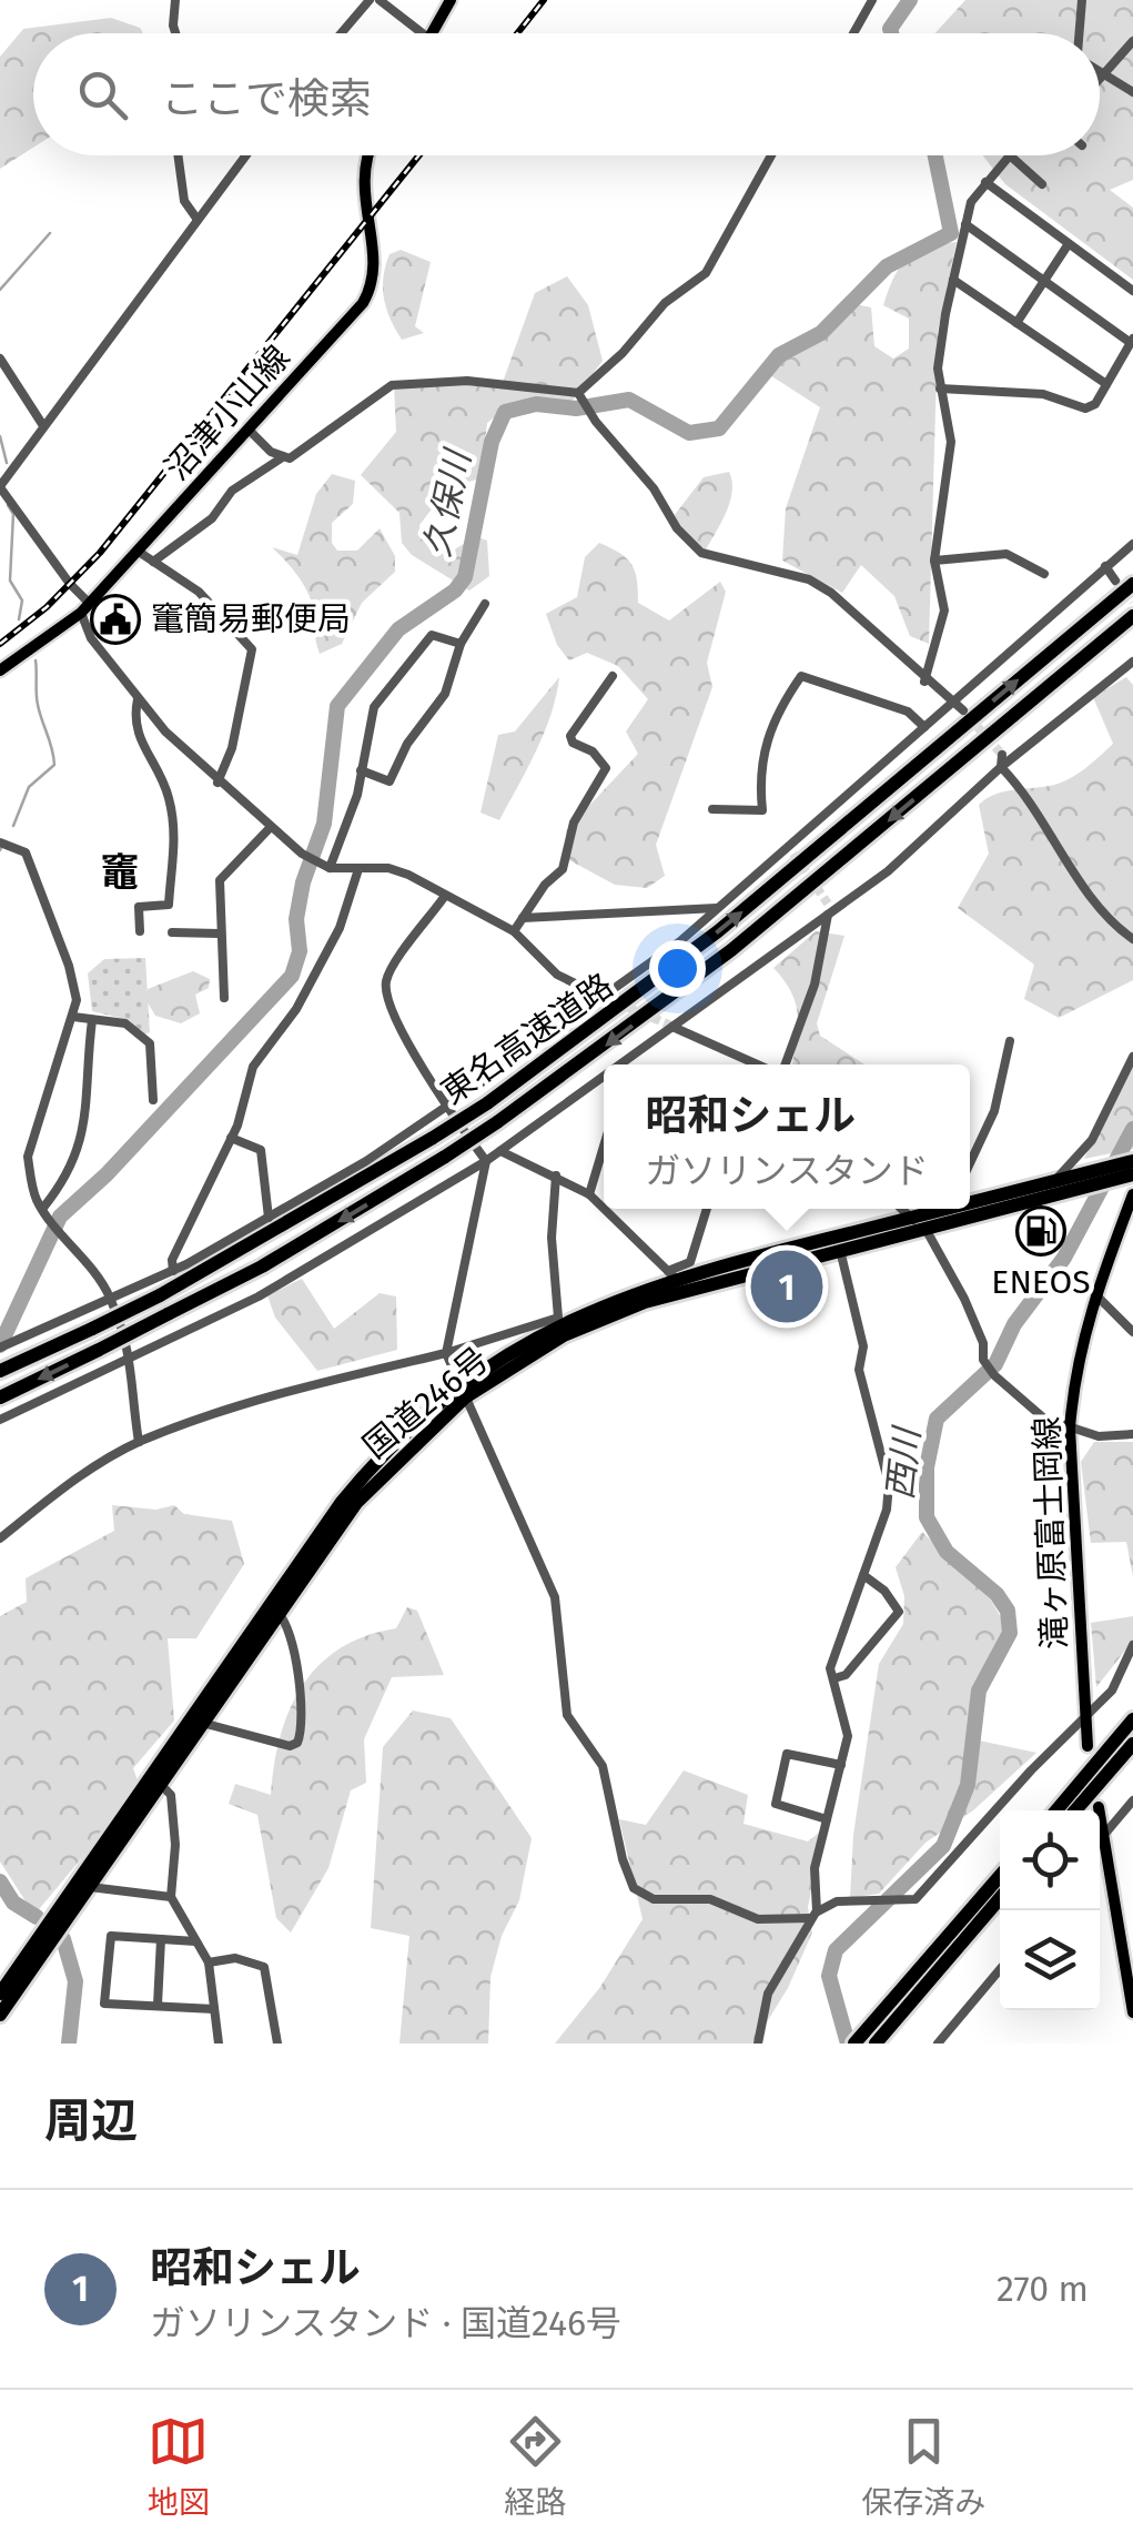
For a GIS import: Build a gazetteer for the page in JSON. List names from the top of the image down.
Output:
{
  "streets": {
    "highway": ["東名高速道路", "国道246号"],
    "main road": ["沼津小山線", "滝ヶ原富士岡線"]
  },
  "districts": ["竈"],
  "water": ["久保川", "西川"],
  "places": {
    "public building": ["竃簡易郵便局"],
    "fuel station": ["ENEOS"]
  },
  "page": {
    "search": "ここで検索",
    "popup": ["昭和シェル", "ガソリンスタンド"],
    "pins": "1",
    "heading": "周辺",
    "list": [
      {
        "mark": "1",
        "name": "昭和シェル",
        "note": "ガソリンスタンド · 国道246号",
        "value": "270 m"
      }
    ],
    "nav": ["地図", "経路", "保存済み"]
  }
}
